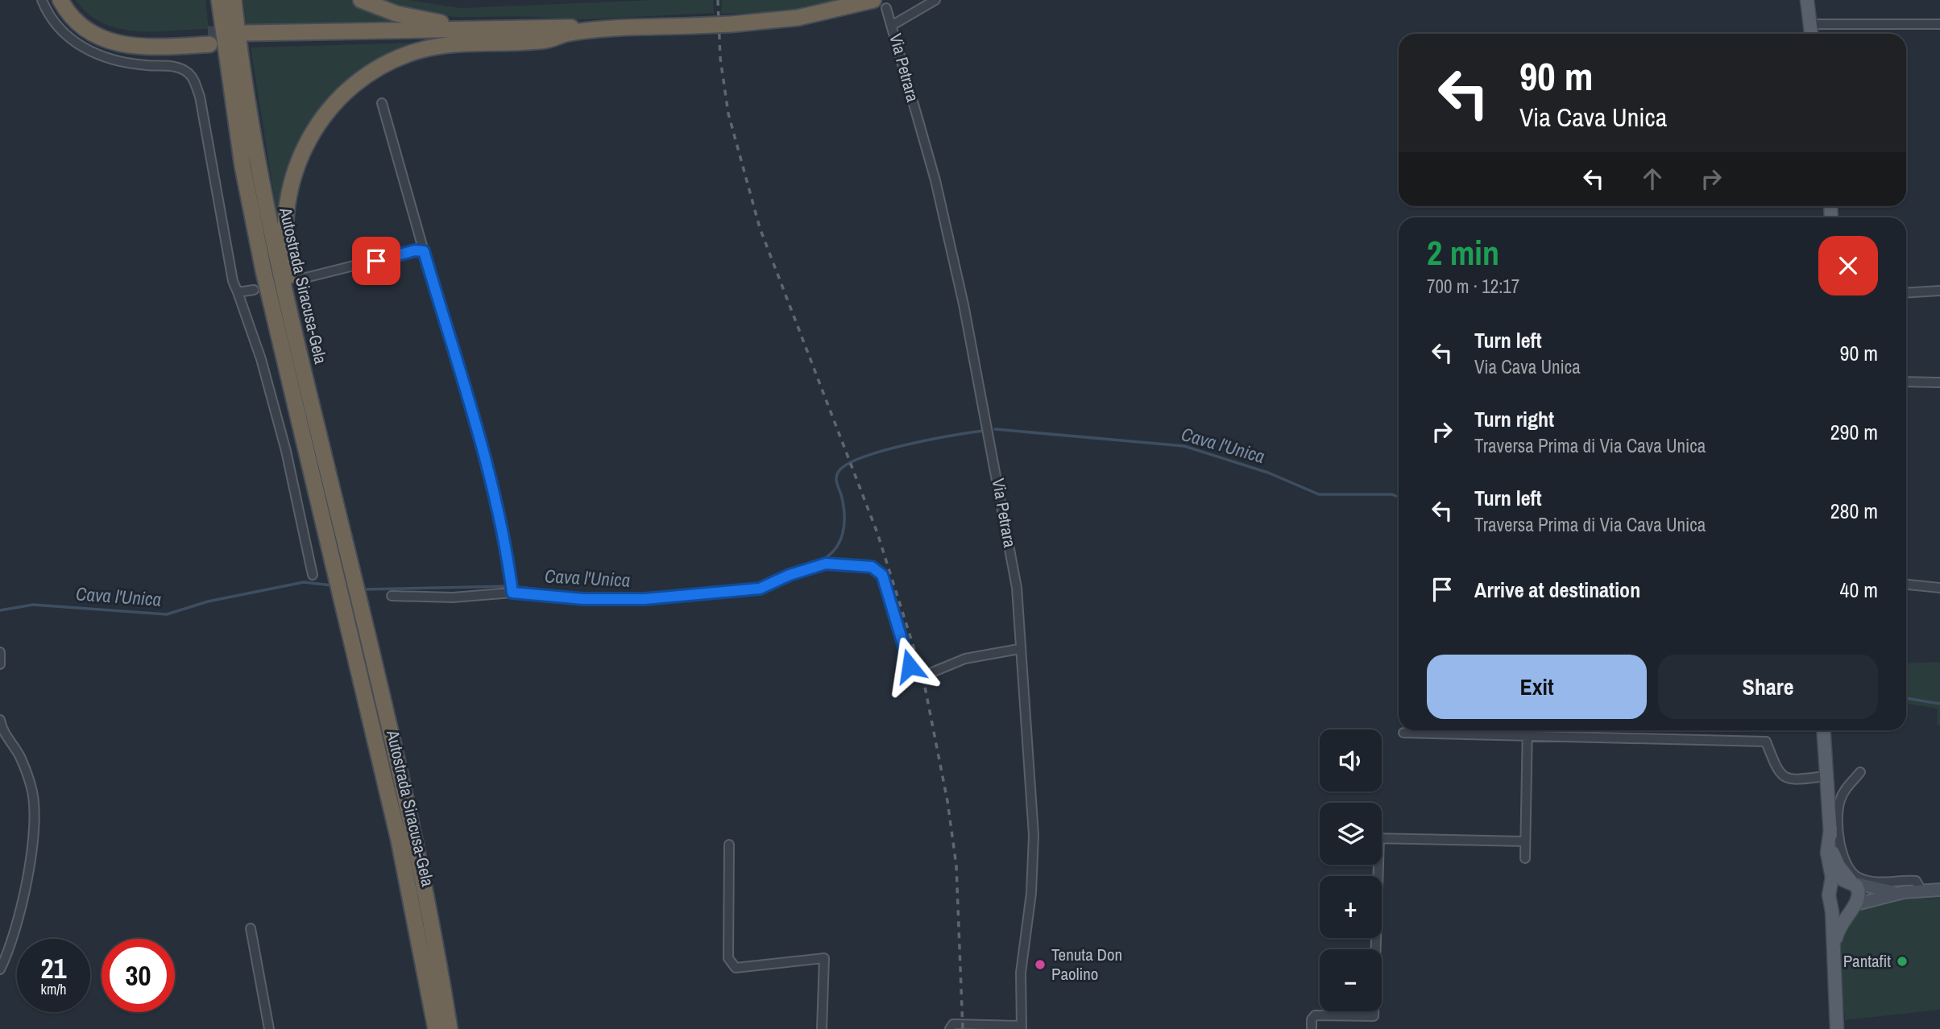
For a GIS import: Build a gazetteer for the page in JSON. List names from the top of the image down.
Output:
{
  "streets": {
    "highway": ["Autostrada Siracusa-Gela"],
    "street": ["Via Petrara"]
  },
  "water": ["Cava l'Unica"],
  "places": ["Pantafit", "Tenuta Don Paolino"],
  "page": {
    "turn": ["90 m", "Via Cava Unica"],
    "heading": ["2 min", "700 m · 12:17"],
    "list": [
      {
        "name": "Turn left",
        "note": "Via Cava Unica",
        "value": "90 m"
      },
      {
        "name": "Turn right",
        "note": "Traversa Prima di Via Cava Unica",
        "value": "290 m"
      },
      {
        "name": "Turn left",
        "note": "Traversa Prima di Via Cava Unica",
        "value": "280 m"
      },
      {
        "name": "Arrive at destination",
        "value": "40 m"
      }
    ],
    "buttons": ["Exit", "Share"],
    "map_buttons": ["+", "−"],
    "speed": "21 km/h",
    "limit": "30"
  }
}
